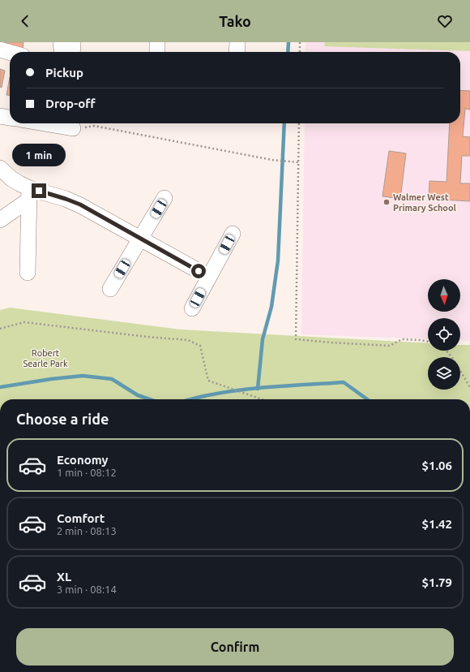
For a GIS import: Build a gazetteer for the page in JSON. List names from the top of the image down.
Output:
{
  "parks": ["Robert Searle Park"],
  "places": ["Walmer West Primary School"],
  "north": "bottom",
  "page": {
    "header": "Tako",
    "banner": ["Pickup", "Drop-off"],
    "bubble": "1 min",
    "heading": "Choose a ride",
    "list": [
      {
        "name": "Economy",
        "note": "1 min · 08:12",
        "value": "$1.06"
      },
      {
        "name": "Comfort",
        "note": "2 min · 08:13",
        "value": "$1.42"
      },
      {
        "name": "XL",
        "note": "3 min · 08:14",
        "value": "$1.79"
      }
    ],
    "buttons": "Confirm"
  }
}
